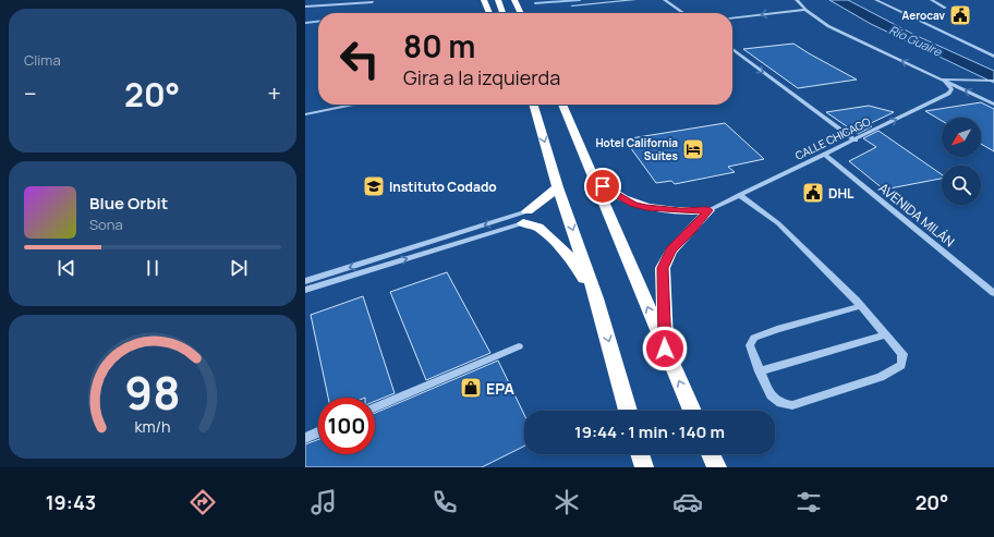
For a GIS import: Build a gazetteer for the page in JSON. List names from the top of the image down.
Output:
{
  "streets": {
    "street": ["CALLE CHICAGO", "AVENIDA MILÁN"]
  },
  "crossings": [
    ["CALLE CHICAGO", "AVENIDA MILÁN"]
  ],
  "one_way": ["CALLE CHICAGO"],
  "water": ["Río Guaire"],
  "places": {
    "public building": ["Aerocav", "DHL"],
    "hotel": ["Hotel California Suites"],
    "school or university": ["Instituto Codado"],
    "shop": ["EPA"]
  },
  "north": "bottom left",
  "page": {
    "tile": "Clima",
    "turn": ["80 m", "Gira a la izquierda"],
    "heat": ["−", "20°", "+"],
    "song": ["Blue Orbit", "Sona"],
    "limit": "100",
    "trip": "19:44 · 1 min · 140 m",
    "tabs": ["19:43", "20°"],
    "gauge": ["98", "km/h"]
  }
}
